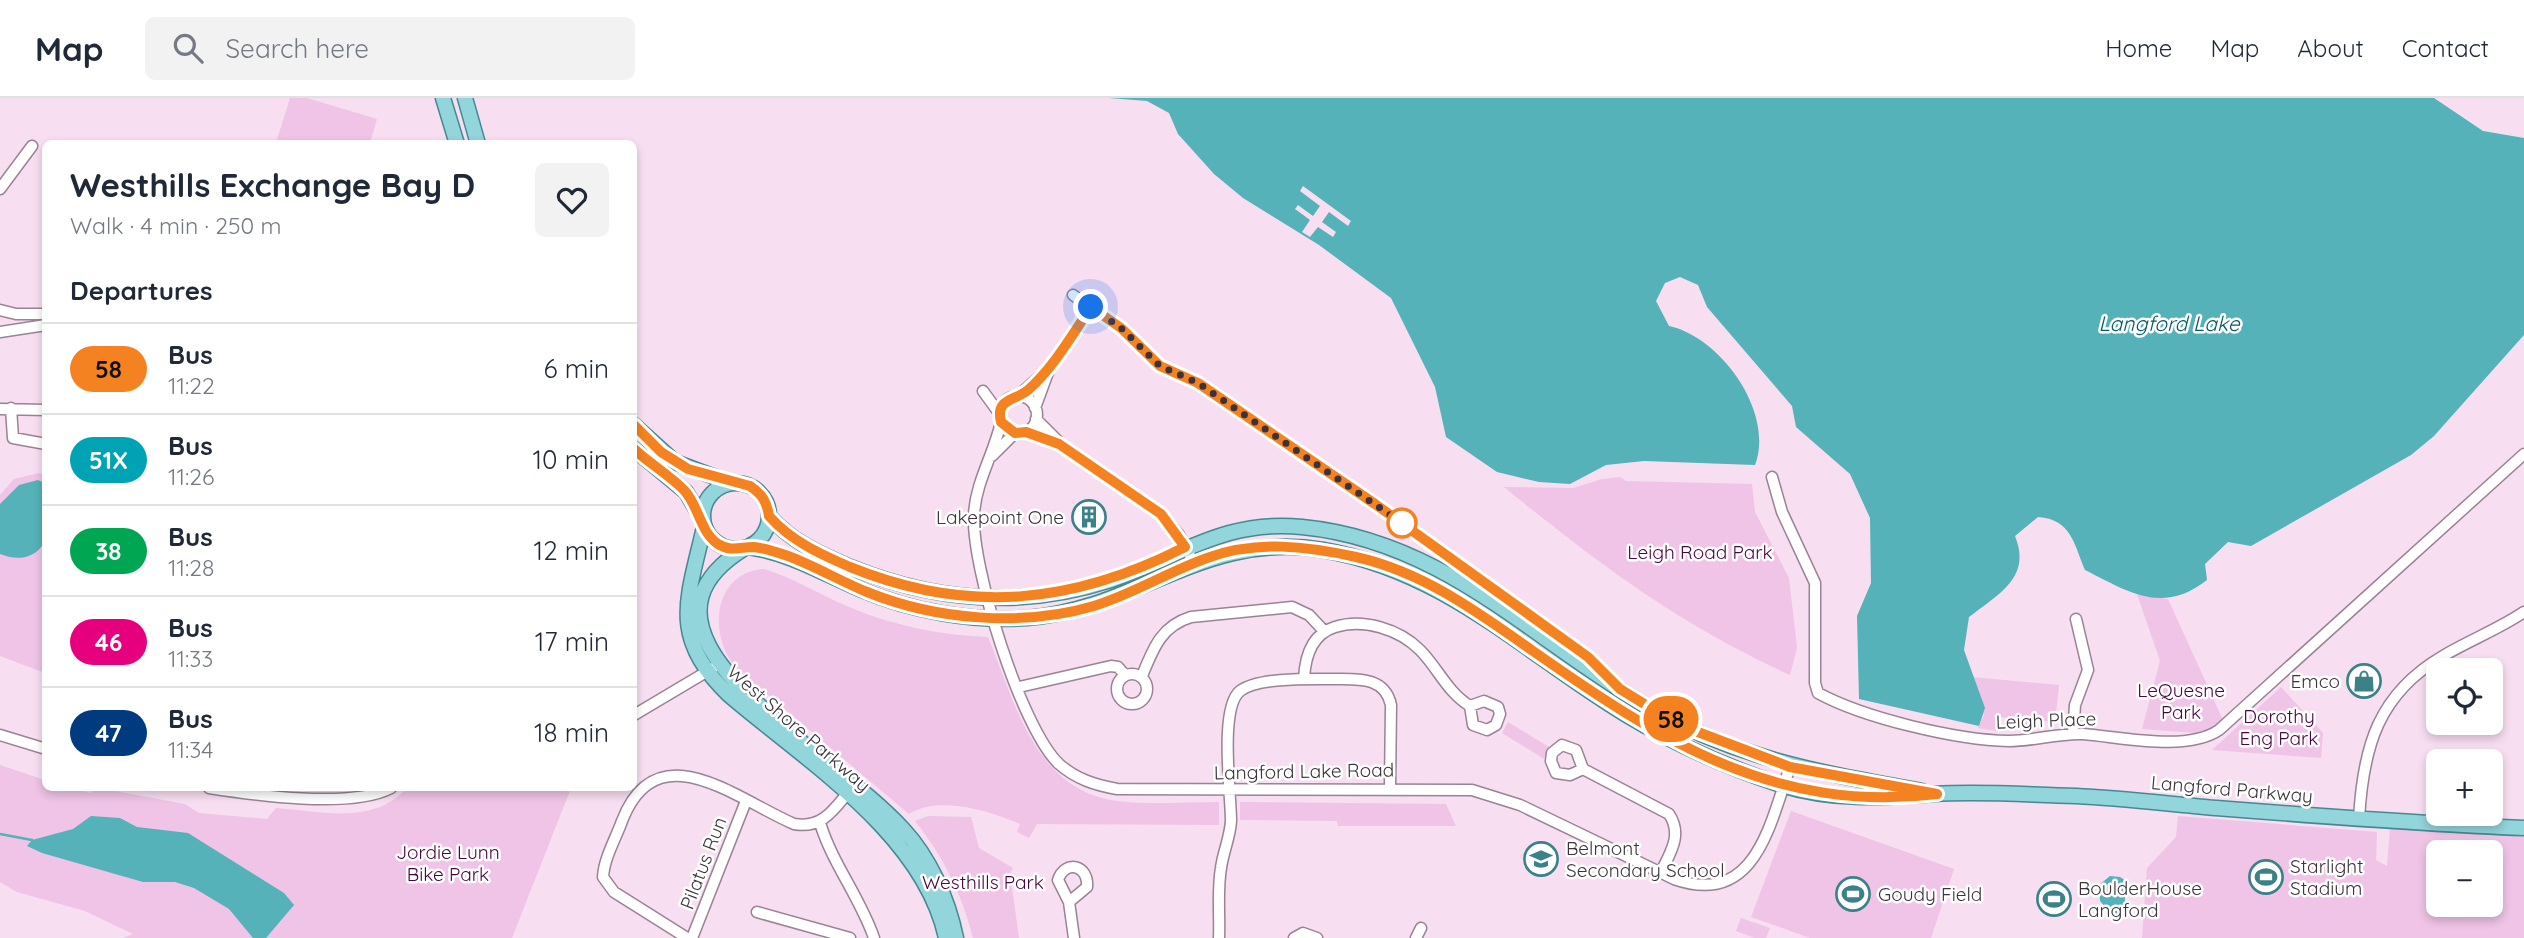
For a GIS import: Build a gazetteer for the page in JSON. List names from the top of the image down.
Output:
{
  "streets": {
    "main road": ["West Shore Parkway", "Langford Parkway"],
    "street": ["Leigh Place", "Langford Lake Road", "Pilatus Run"]
  },
  "crossings": [
    ["West Shore Parkway", "Langford Parkway"],
    ["Langford Lake Road", "Langford Parkway"]
  ],
  "water": ["Langford Lake"],
  "parks": [
    "Leigh Road Park",
    "LeQuesne Park",
    "Dorothy Eng Park",
    "Jordie Lunn Bike Park",
    "Westhills Park"
  ],
  "places": {
    "building": ["Lakepoint One"],
    "shop": ["Emco"],
    "school or university": ["Belmont Secondary School"],
    "sports": ["Starlight Stadium", "Goudy Field", "BoulderHouse Langford"]
  },
  "lines": ["bus line 58"],
  "page": {
    "header": "Map",
    "search": "Search here",
    "nav": [
      "Home",
      "Map",
      "About",
      "Contact"
    ],
    "on_map": "58",
    "heading": [
      ["Westhills Exchange Bay D", "Walk · 4 min · 250 m"],
      "Departures"
    ],
    "list": [
      {
        "mark": "58",
        "name": "Bus",
        "note": "11:22",
        "value": "6 min"
      },
      {
        "mark": "51X",
        "name": "Bus",
        "note": "11:26",
        "value": "10 min"
      },
      {
        "mark": "38",
        "name": "Bus",
        "note": "11:28",
        "value": "12 min"
      },
      {
        "mark": "46",
        "name": "Bus",
        "note": "11:33",
        "value": "17 min"
      },
      {
        "mark": "47",
        "name": "Bus",
        "note": "11:34",
        "value": "18 min"
      }
    ],
    "map_buttons": ["+", "−"]
  }
}
